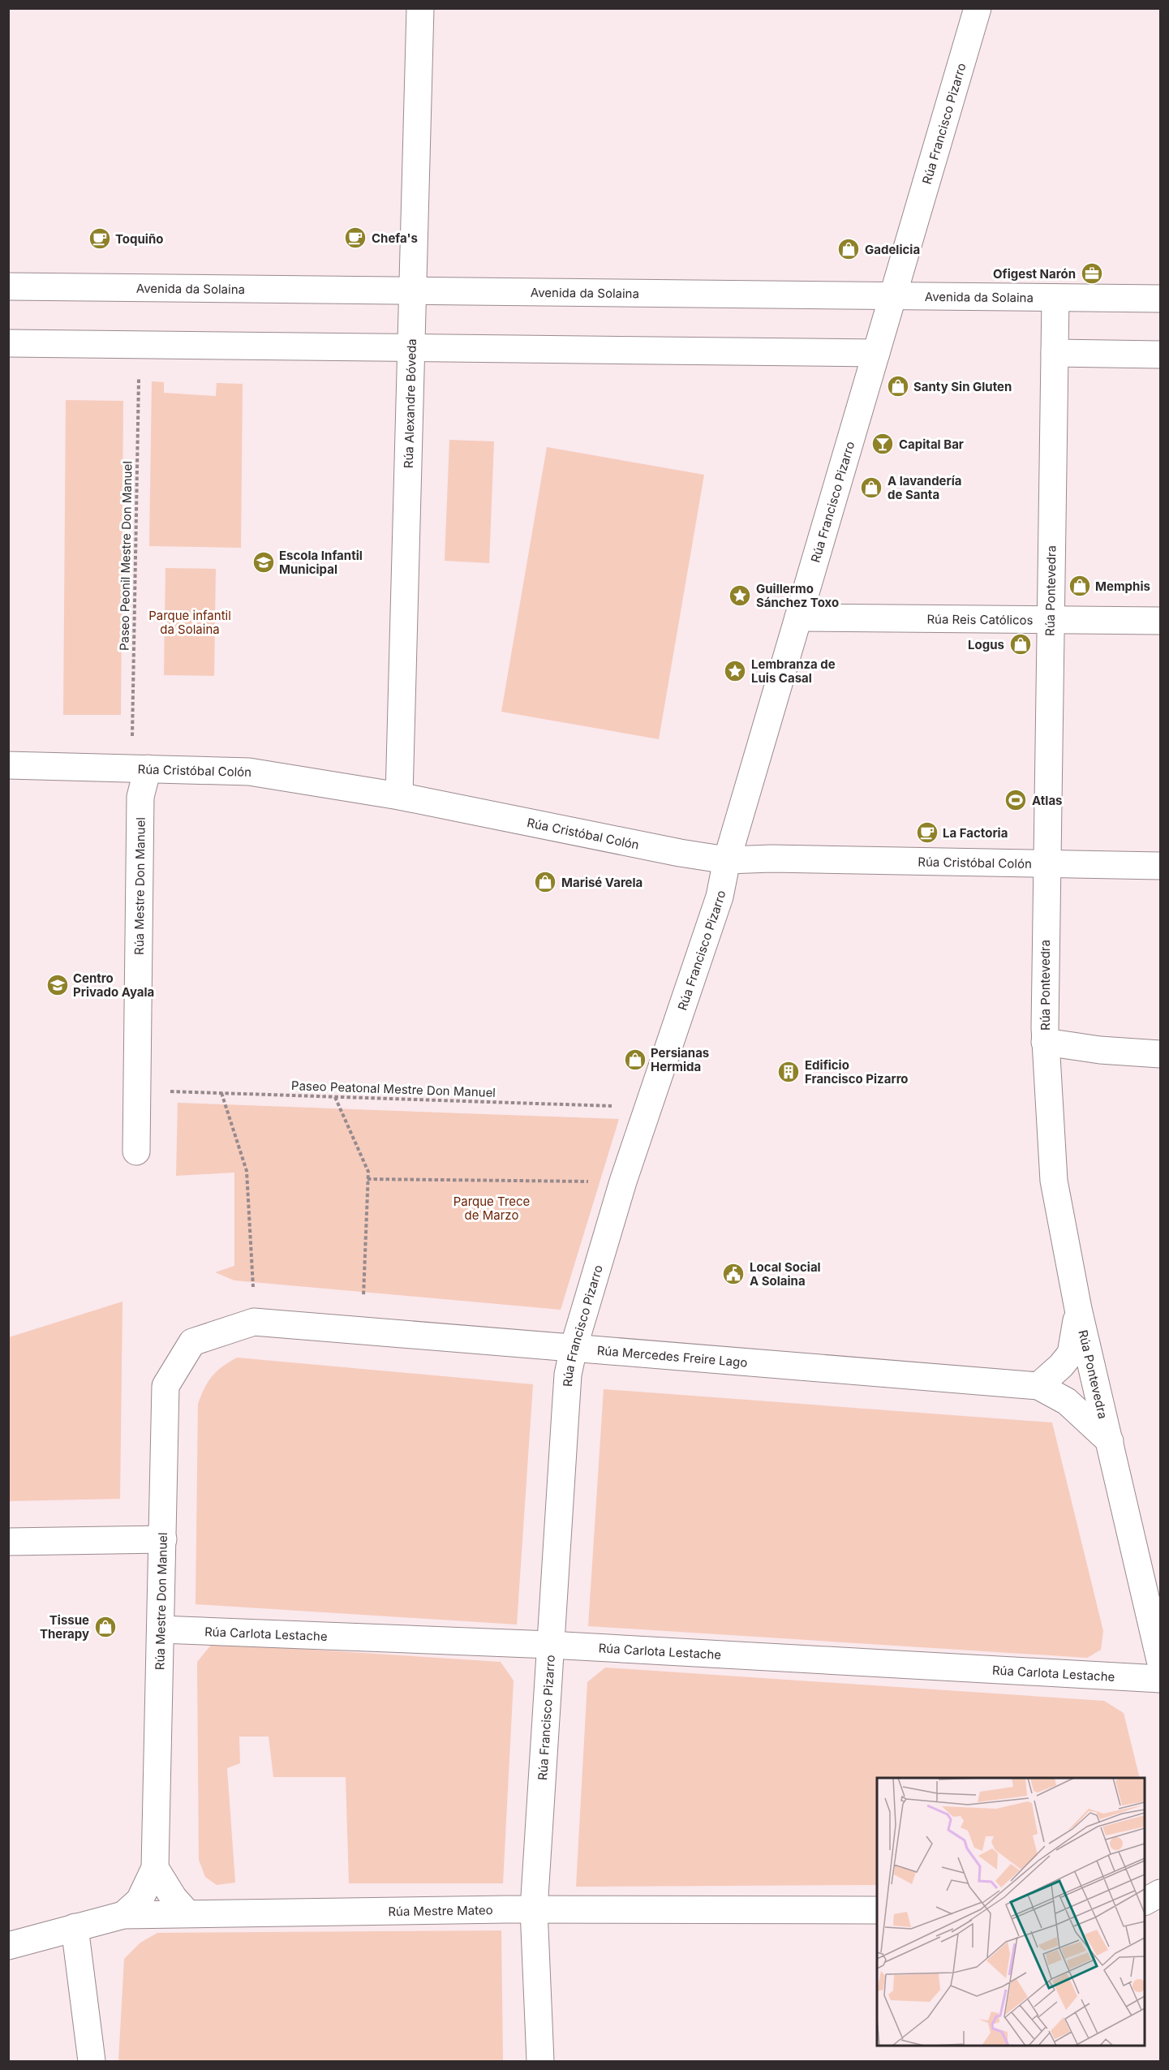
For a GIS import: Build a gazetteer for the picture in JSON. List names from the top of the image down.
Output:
{
  "streets": {
    "street": [
      "Rúa Francisco Pizarro",
      "Avenida da Solaina",
      "Rúa Alexandre Bóveda",
      "Rúa Pontevedra",
      "Rúa Reis Católicos",
      "Rúa Cristóbal Colón",
      "Rúa Mestre Don Manuel",
      "Rúa Mercedes Freire Lago",
      "Rúa Carlota Lestache",
      "Rúa Mestre Mateo"
    ],
    "path": ["Paseo Peonil Mestre Don Manuel", "Paseo Peatonal Mestre Don Manuel"]
  },
  "crossings": [
    ["Rúa Francisco Pizarro", "Avenida da Solaina"],
    ["Rúa Francisco Pizarro", "Rúa Reis Católicos"],
    ["Rúa Francisco Pizarro", "Rúa Cristóbal Colón"],
    ["Rúa Francisco Pizarro", "Paseo Peatonal Mestre Don Manuel"],
    ["Rúa Francisco Pizarro", "Rúa Mercedes Freire Lago"],
    ["Rúa Francisco Pizarro", "Rúa Carlota Lestache"],
    ["Rúa Francisco Pizarro", "Rúa Mestre Mateo"],
    ["Avenida da Solaina", "Rúa Alexandre Bóveda"],
    ["Avenida da Solaina", "Rúa Pontevedra"],
    ["Rúa Alexandre Bóveda", "Rúa Cristóbal Colón"],
    ["Paseo Peonil Mestre Don Manuel", "Rúa Cristóbal Colón"],
    ["Paseo Peonil Mestre Don Manuel", "Rúa Mestre Don Manuel"],
    ["Rúa Pontevedra", "Rúa Reis Católicos"],
    ["Rúa Pontevedra", "Rúa Cristóbal Colón"],
    ["Rúa Cristóbal Colón", "Rúa Mestre Don Manuel"],
    ["Rúa Mestre Don Manuel", "Paseo Peatonal Mestre Don Manuel"],
    ["Rúa Mestre Don Manuel", "Rúa Mercedes Freire Lago"],
    ["Rúa Mestre Don Manuel", "Rúa Carlota Lestache"],
    ["Rúa Mestre Don Manuel", "Rúa Mestre Mateo"]
  ],
  "parks": ["Parque infantil da Solaina", "Parque Trece de Marzo"],
  "places": {
    "cafe": ["Chefa's", "Toquiño", "La Factoria"],
    "shop": [
      "Gadelicia",
      "Santy Sin Gluten",
      "A lavandería de Santa",
      "Memphis",
      "Logus",
      "Marisé Varela",
      "Persianas Hermida",
      "Tissue Therapy"
    ],
    "office": ["Ofigest Narón"],
    "bar": ["Capital Bar"],
    "school or university": ["Escola Infantil Municipal", "Centro Privado Ayala"],
    "place": ["Guillermo Sánchez Toxo", "Lembranza de Luis Casal"],
    "sports": ["Atlas"],
    "building": ["Edificio Francisco Pizarro"],
    "public building": ["Local Social A Solaina"]
  }
}
